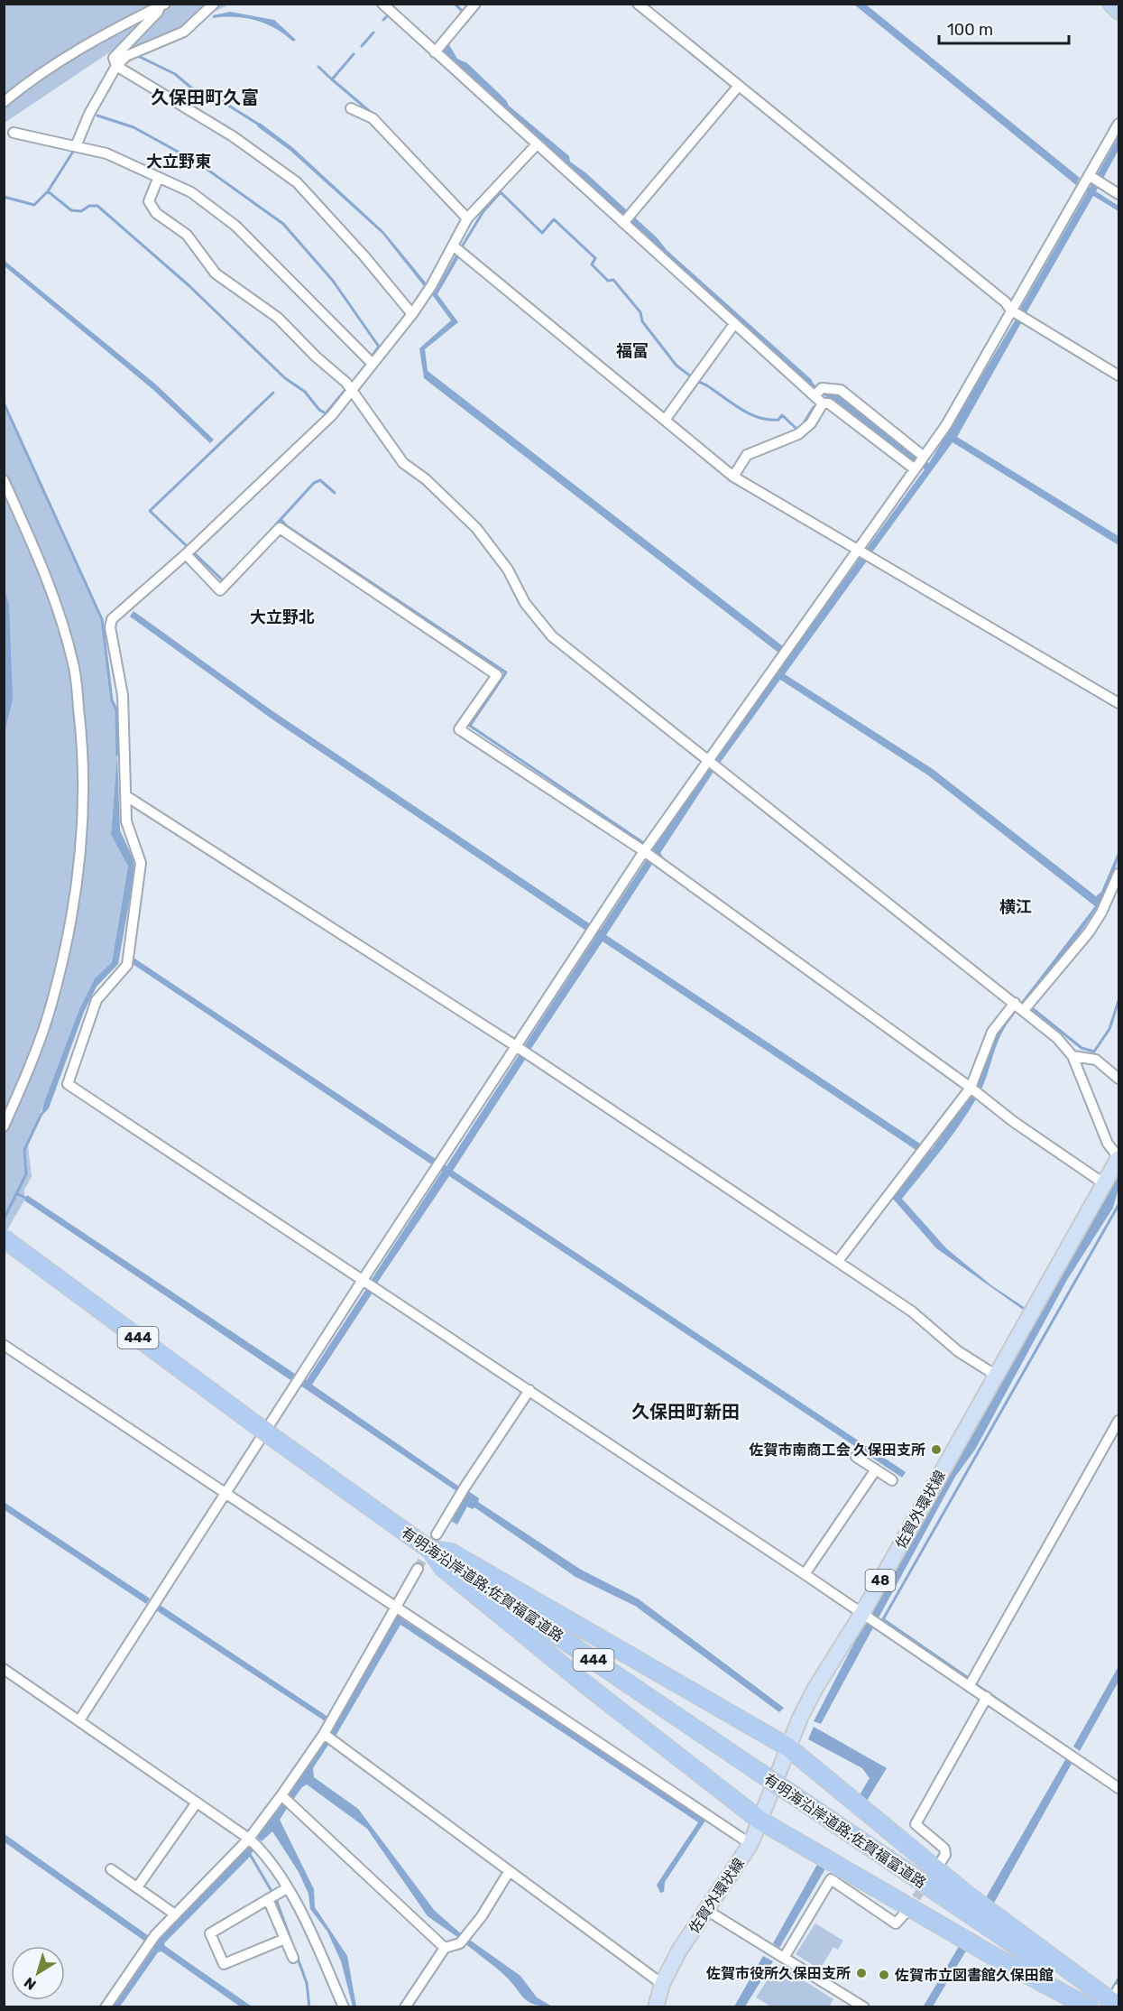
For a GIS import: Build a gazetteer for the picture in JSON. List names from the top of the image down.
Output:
{
  "streets": {
    "highway": ["444", "有明海沿岸道路;佐賀福富道路"],
    "main road": ["佐賀外環状線", "48"]
  },
  "districts": [
    "久保田町久富",
    "大立野東",
    "福富",
    "大立野北",
    "横江",
    "久保田町新田"
  ],
  "places": ["佐賀市南商工会 久保田支所", "佐賀市役所久保田支所", "佐賀市立図書館久保田館"],
  "scale_bar": "100 m",
  "north": "bottom left"
}
